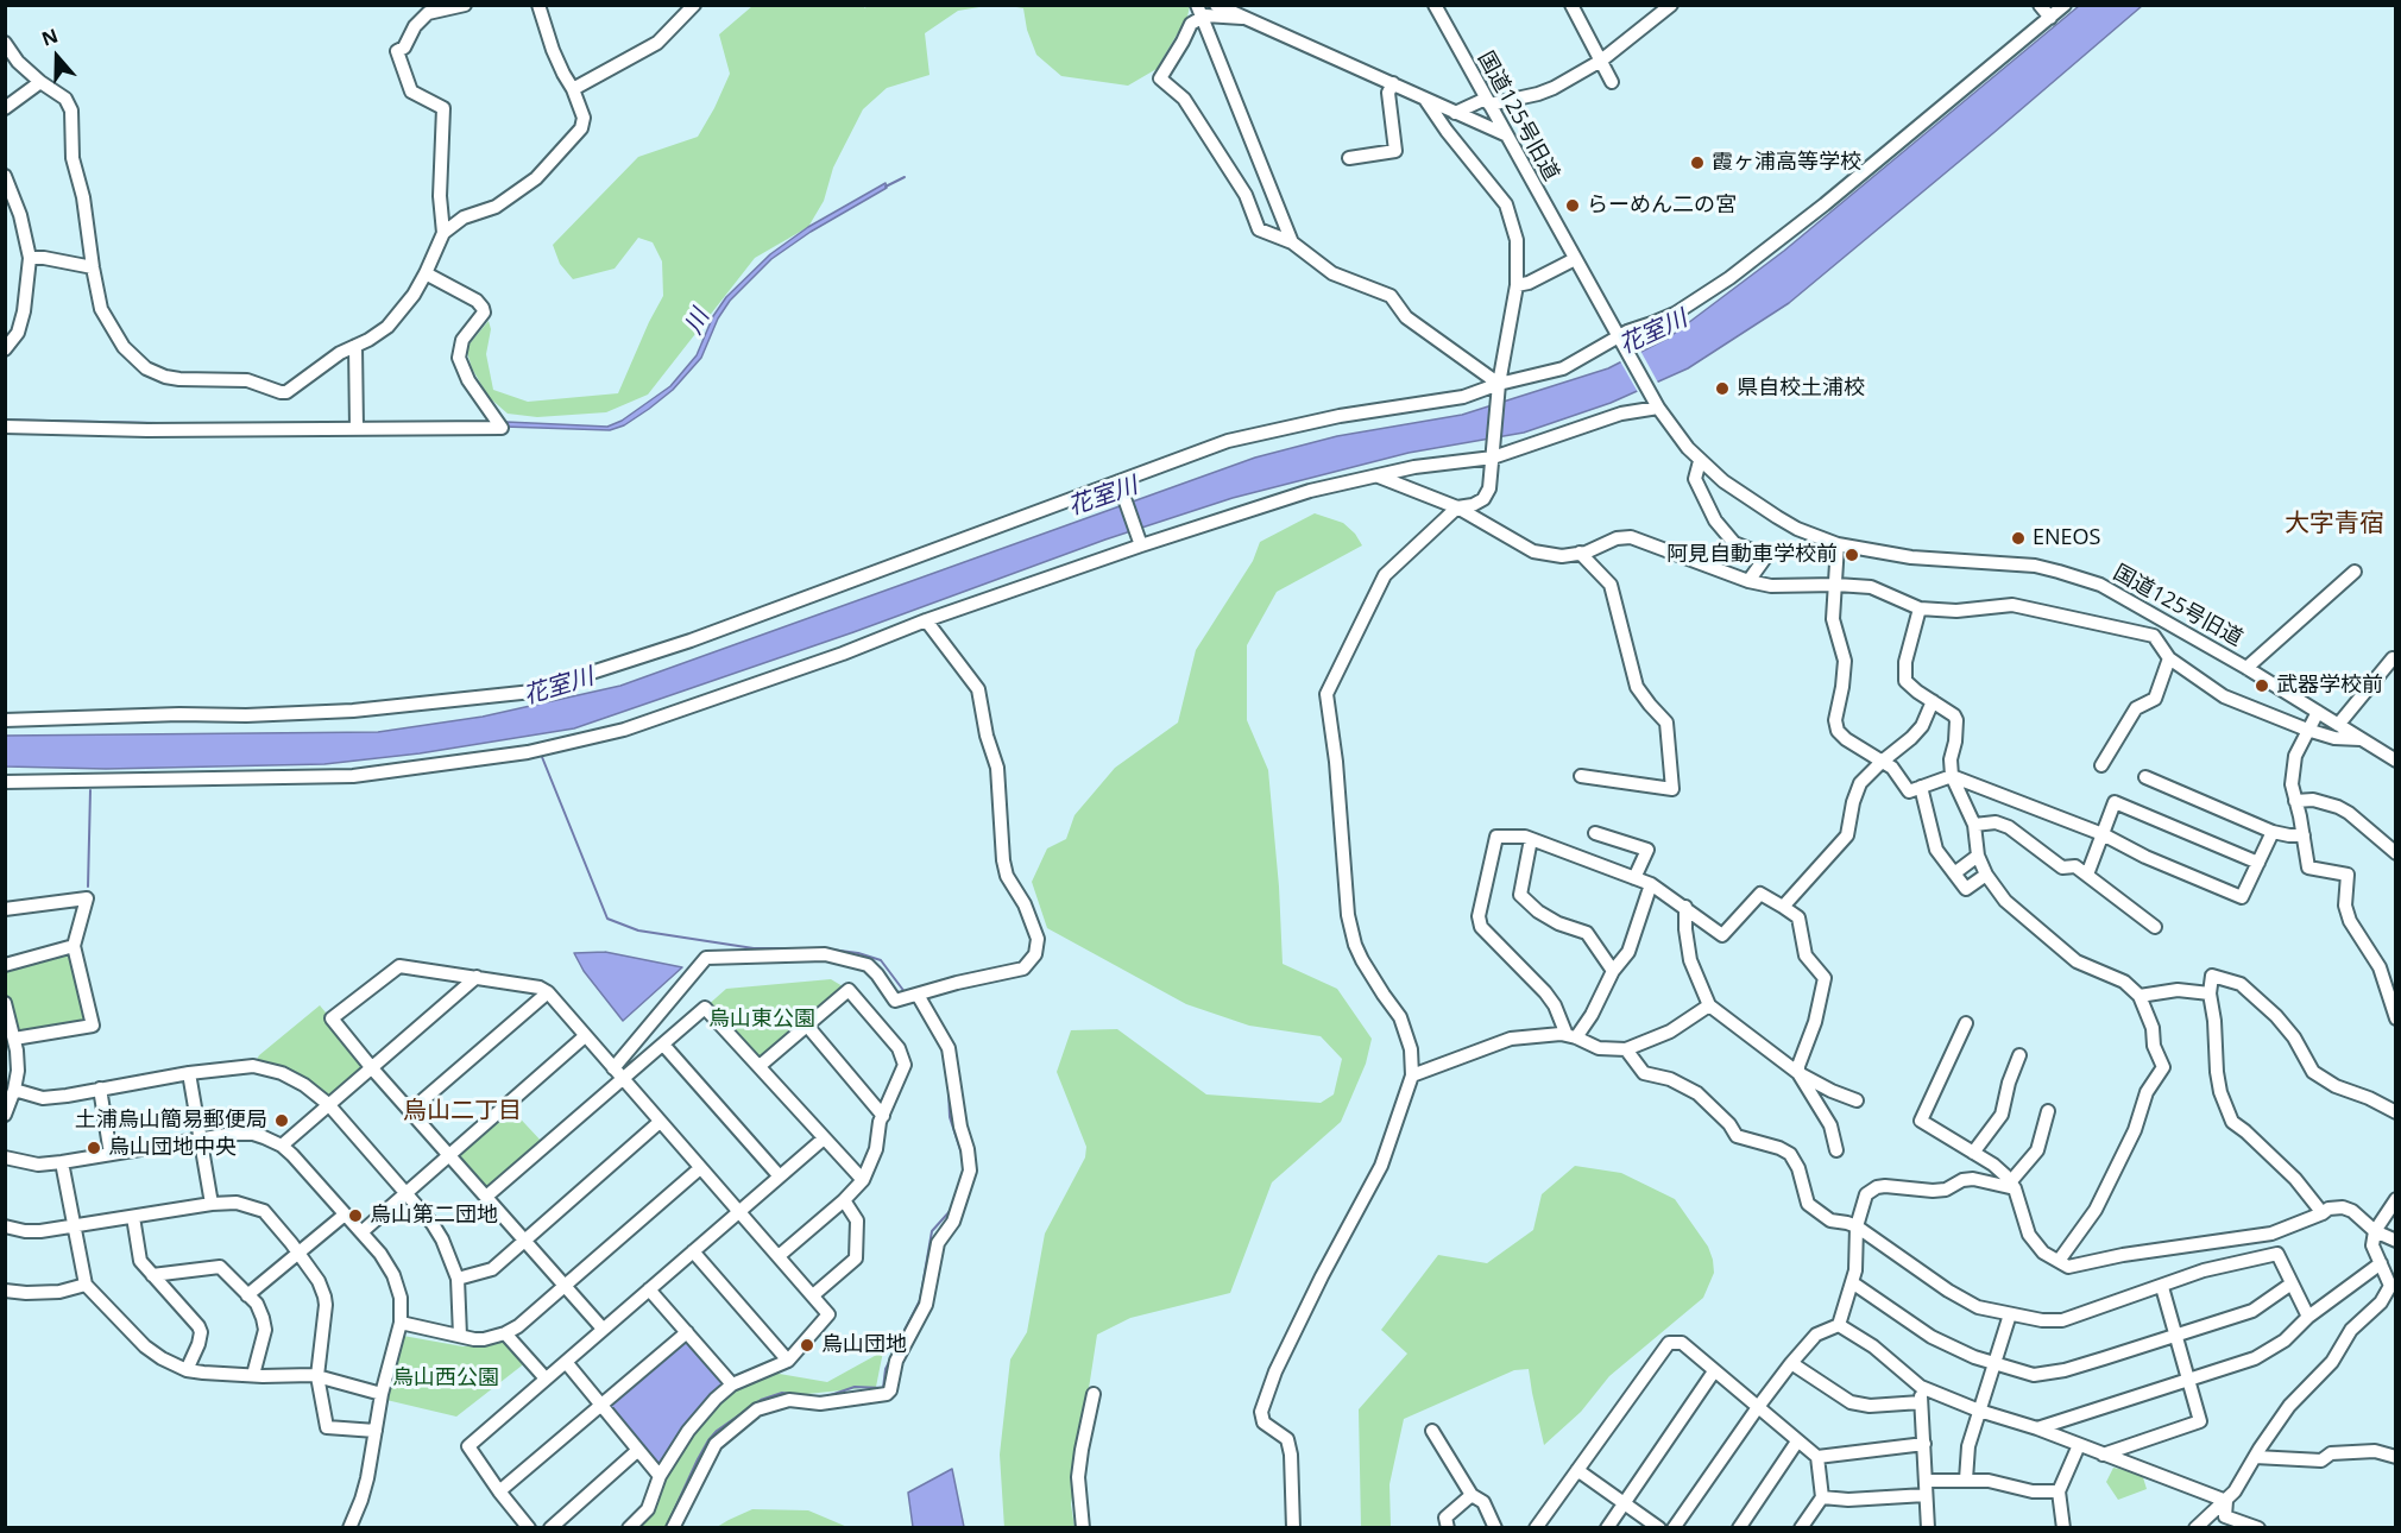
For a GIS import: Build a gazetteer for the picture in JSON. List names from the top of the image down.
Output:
{
  "streets": {
    "street": ["国道125号旧道"]
  },
  "districts": ["大字青宿", "烏山二丁目"],
  "water": ["川", "花室川"],
  "parks": ["烏山東公園", "烏山西公園"],
  "places": [
    "霞ヶ浦高等学校",
    "らーめん二の宮",
    "県自校土浦校",
    "ENEOS",
    "阿見自動車学校前",
    "武器学校前",
    "土浦烏山簡易郵便局",
    "烏山団地中央",
    "烏山第二団地",
    "烏山団地"
  ],
  "north": "top"
}
